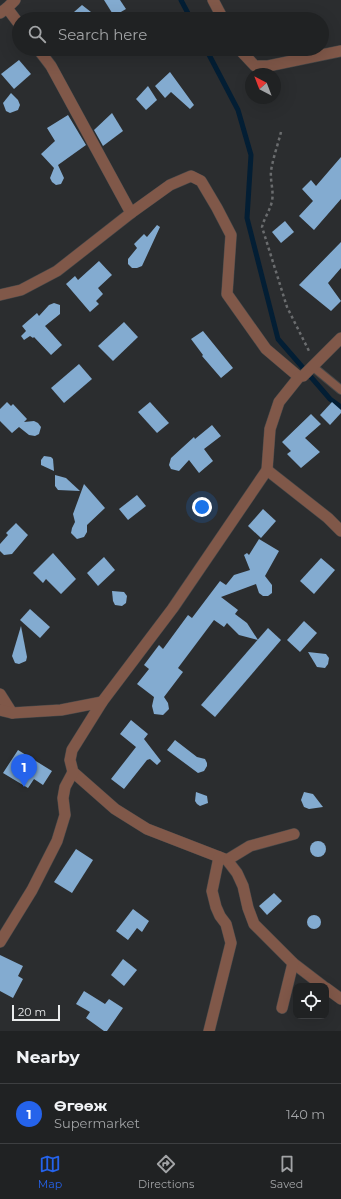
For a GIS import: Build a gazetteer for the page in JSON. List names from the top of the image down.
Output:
{
  "scale_bar": "20 m",
  "north": "top left",
  "page": {
    "search": "Search here",
    "pins": "1",
    "scale": "20 m",
    "heading": "Nearby",
    "list": [
      {
        "mark": "1",
        "name": "Өгөөж",
        "note": "Supermarket",
        "value": "140 m"
      }
    ],
    "nav": ["Map", "Directions", "Saved"]
  }
}
